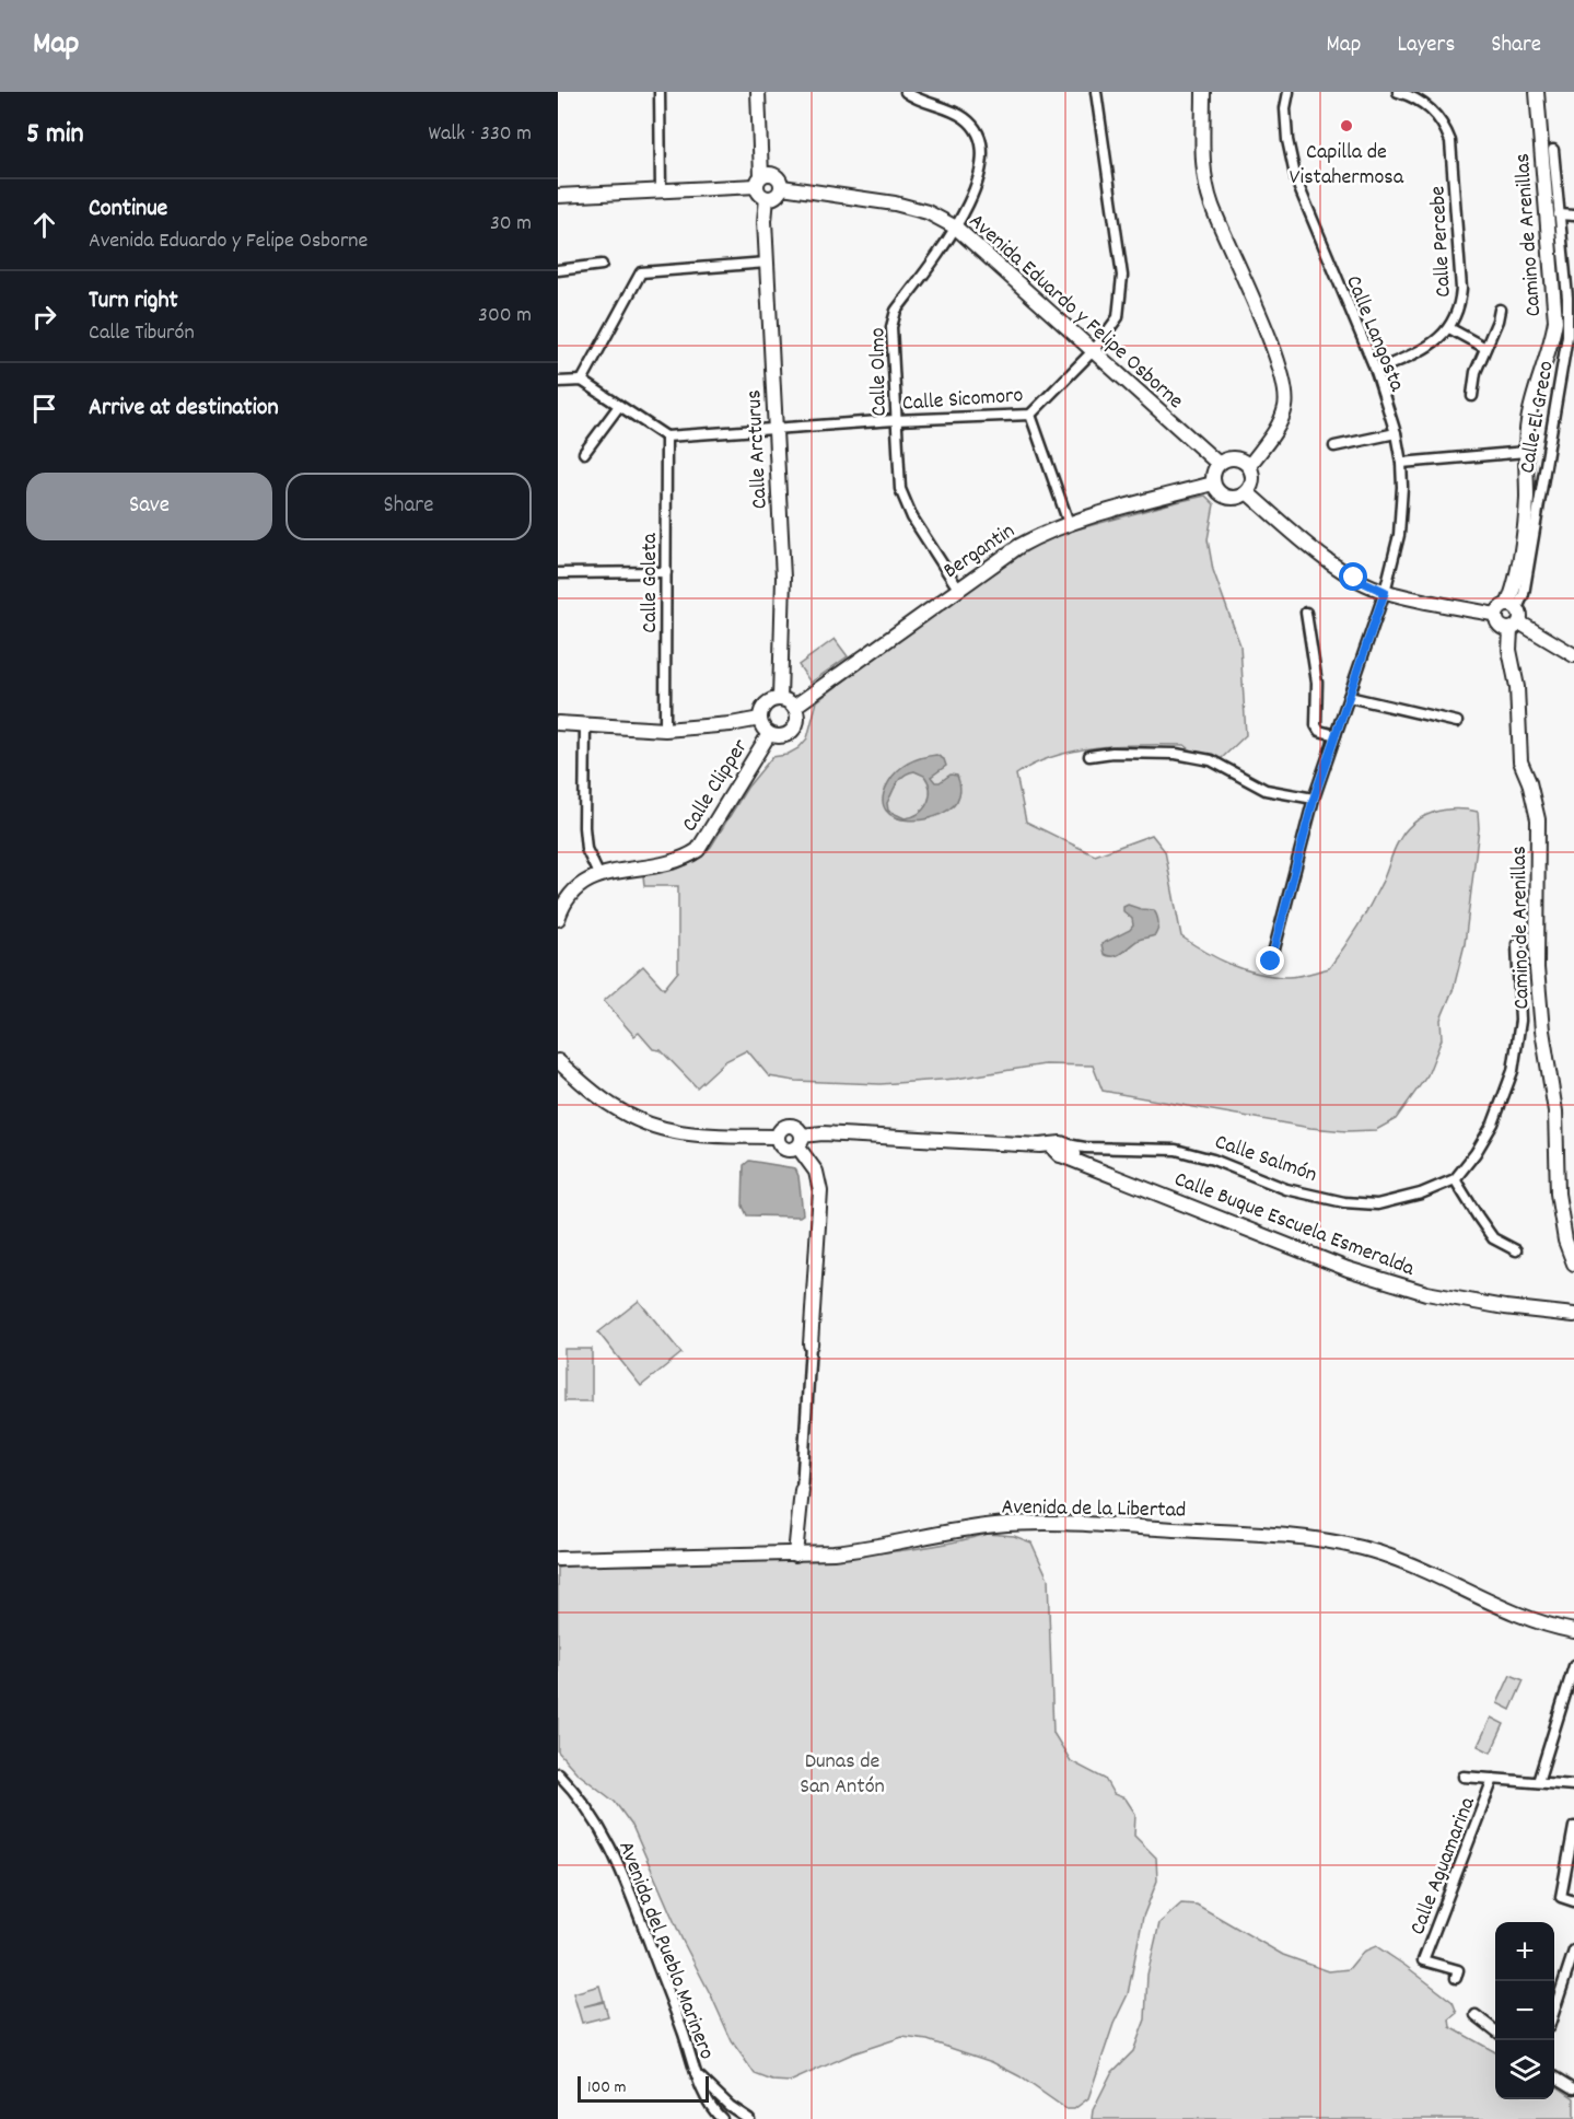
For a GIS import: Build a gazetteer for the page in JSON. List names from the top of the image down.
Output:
{
  "streets": {
    "street": [
      "Camino de Arenillas",
      "Calle Percebe",
      "Avenida Eduardo y Felipe Osborne",
      "Calle Langosta",
      "Calle Olmo",
      "Calle Sicomoro",
      "Calle El Greco",
      "Calle Arcturus",
      "Bergantin",
      "Calle Goleta",
      "Calle Clipper",
      "Calle Salmón",
      "Calle Buque Escuela Esmeralda",
      "Avenida de la Libertad",
      "Calle Aguamarina",
      "Avenida del Pueblo Marinero"
    ]
  },
  "crossings": [
    ["Camino de Arenillas", "Calle El Greco"],
    ["Calle Percebe", "Calle Langosta"],
    ["Avenida Eduardo y Felipe Osborne", "Calle Olmo"],
    ["Avenida Eduardo y Felipe Osborne", "Calle Sicomoro"],
    ["Avenida Eduardo y Felipe Osborne", "Calle Arcturus"],
    ["Avenida Eduardo y Felipe Osborne", "Bergantin"],
    ["Calle Olmo", "Calle Sicomoro"],
    ["Calle Olmo", "Bergantin"],
    ["Calle Sicomoro", "Calle Arcturus"],
    ["Calle Sicomoro", "Calle Goleta"],
    ["Calle Arcturus", "Bergantin"],
    ["Calle Arcturus", "Calle Clipper"],
    ["Bergantin", "Calle Clipper"],
    ["Calle Salmón", "Calle Buque Escuela Esmeralda"]
  ],
  "parks": ["Dunas de San Antón"],
  "places": ["Capilla de Vistahermosa"],
  "scale_bar": "100 m",
  "page": {
    "header": "Map",
    "nav": ["Map", "Layers", "Share"],
    "heading": ["5 min", "Walk · 330 m"],
    "list": [
      ["Continue", "Avenida Eduardo y Felipe Osborne", "30 m"],
      ["Turn right", "Calle Tiburón", "300 m"],
      "Arrive at destination"
    ],
    "buttons": ["Save", "Share"],
    "map_buttons": ["+", "−"],
    "scale": "100 m"
  }
}
